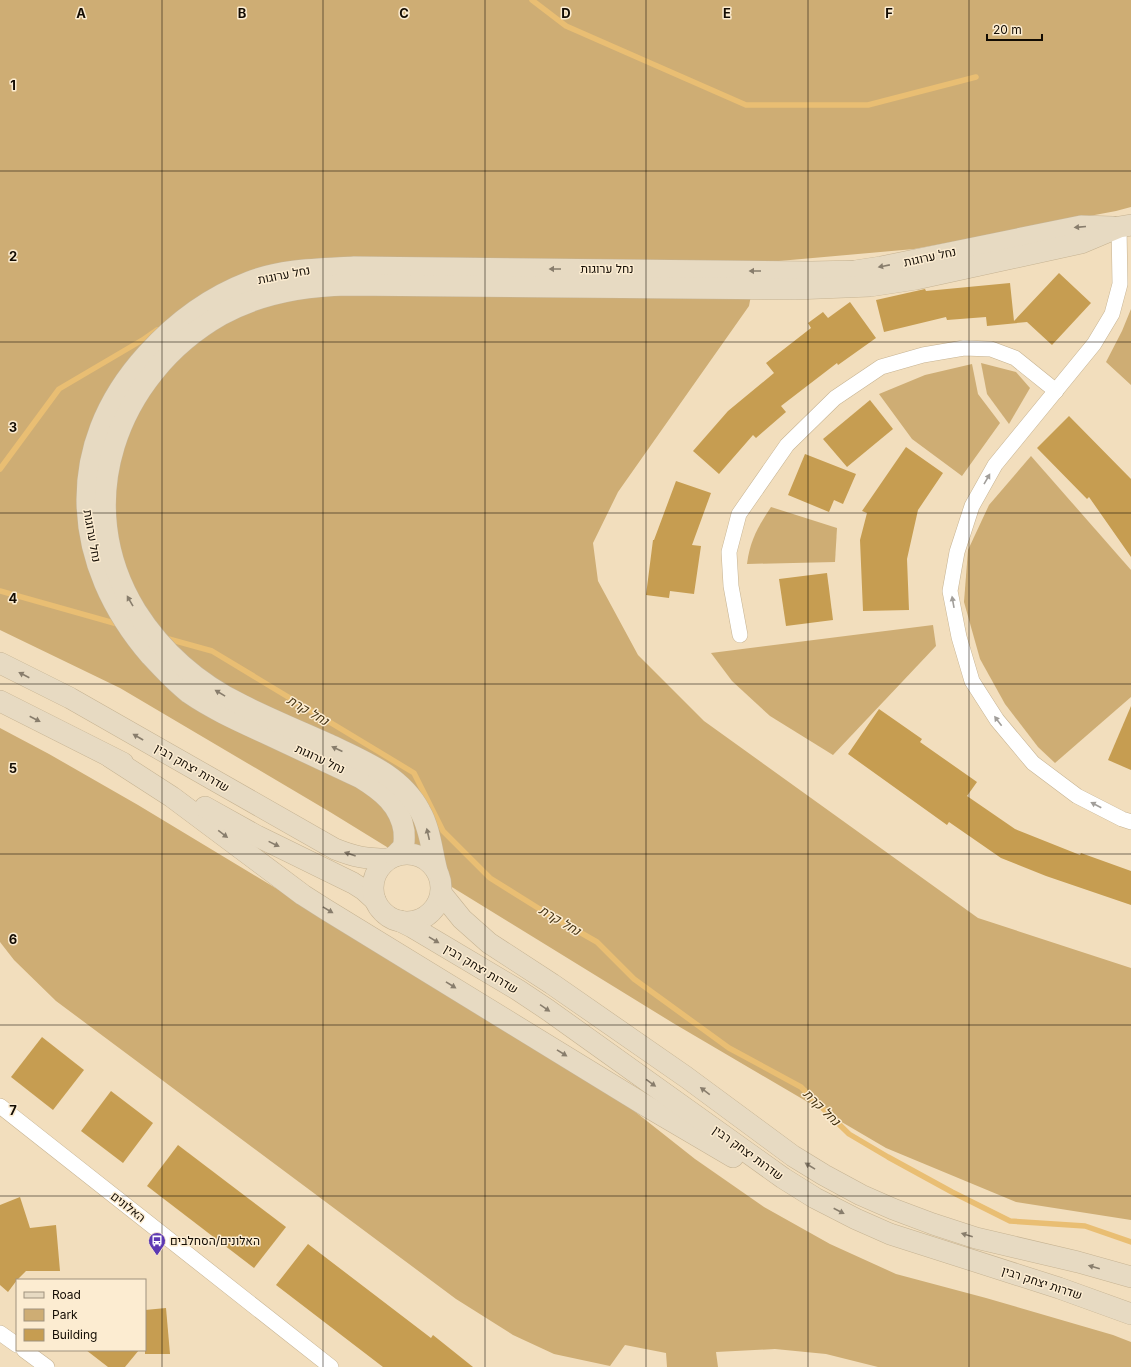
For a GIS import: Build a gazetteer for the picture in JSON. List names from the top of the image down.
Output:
{
  "streets": {
    "main road": ["נחל ערוגות", "שדרות יצחק רבין"],
    "street": ["האלונים"]
  },
  "crossings": [
    ["נחל ערוגות", "שדרות יצחק רבין"]
  ],
  "water": ["נחל קרת"],
  "places": {
    "bus stop": ["האלונים/הסחלבים"]
  },
  "legend": ["Road", "Park", "Building"],
  "scale_bar": "20 m",
  "grid": {
    "columns": [
      "A",
      "B",
      "C",
      "D",
      "E",
      "F"
    ],
    "rows": [
      "1",
      "2",
      "3",
      "4",
      "5",
      "6",
      "7"
    ]
  }
}
